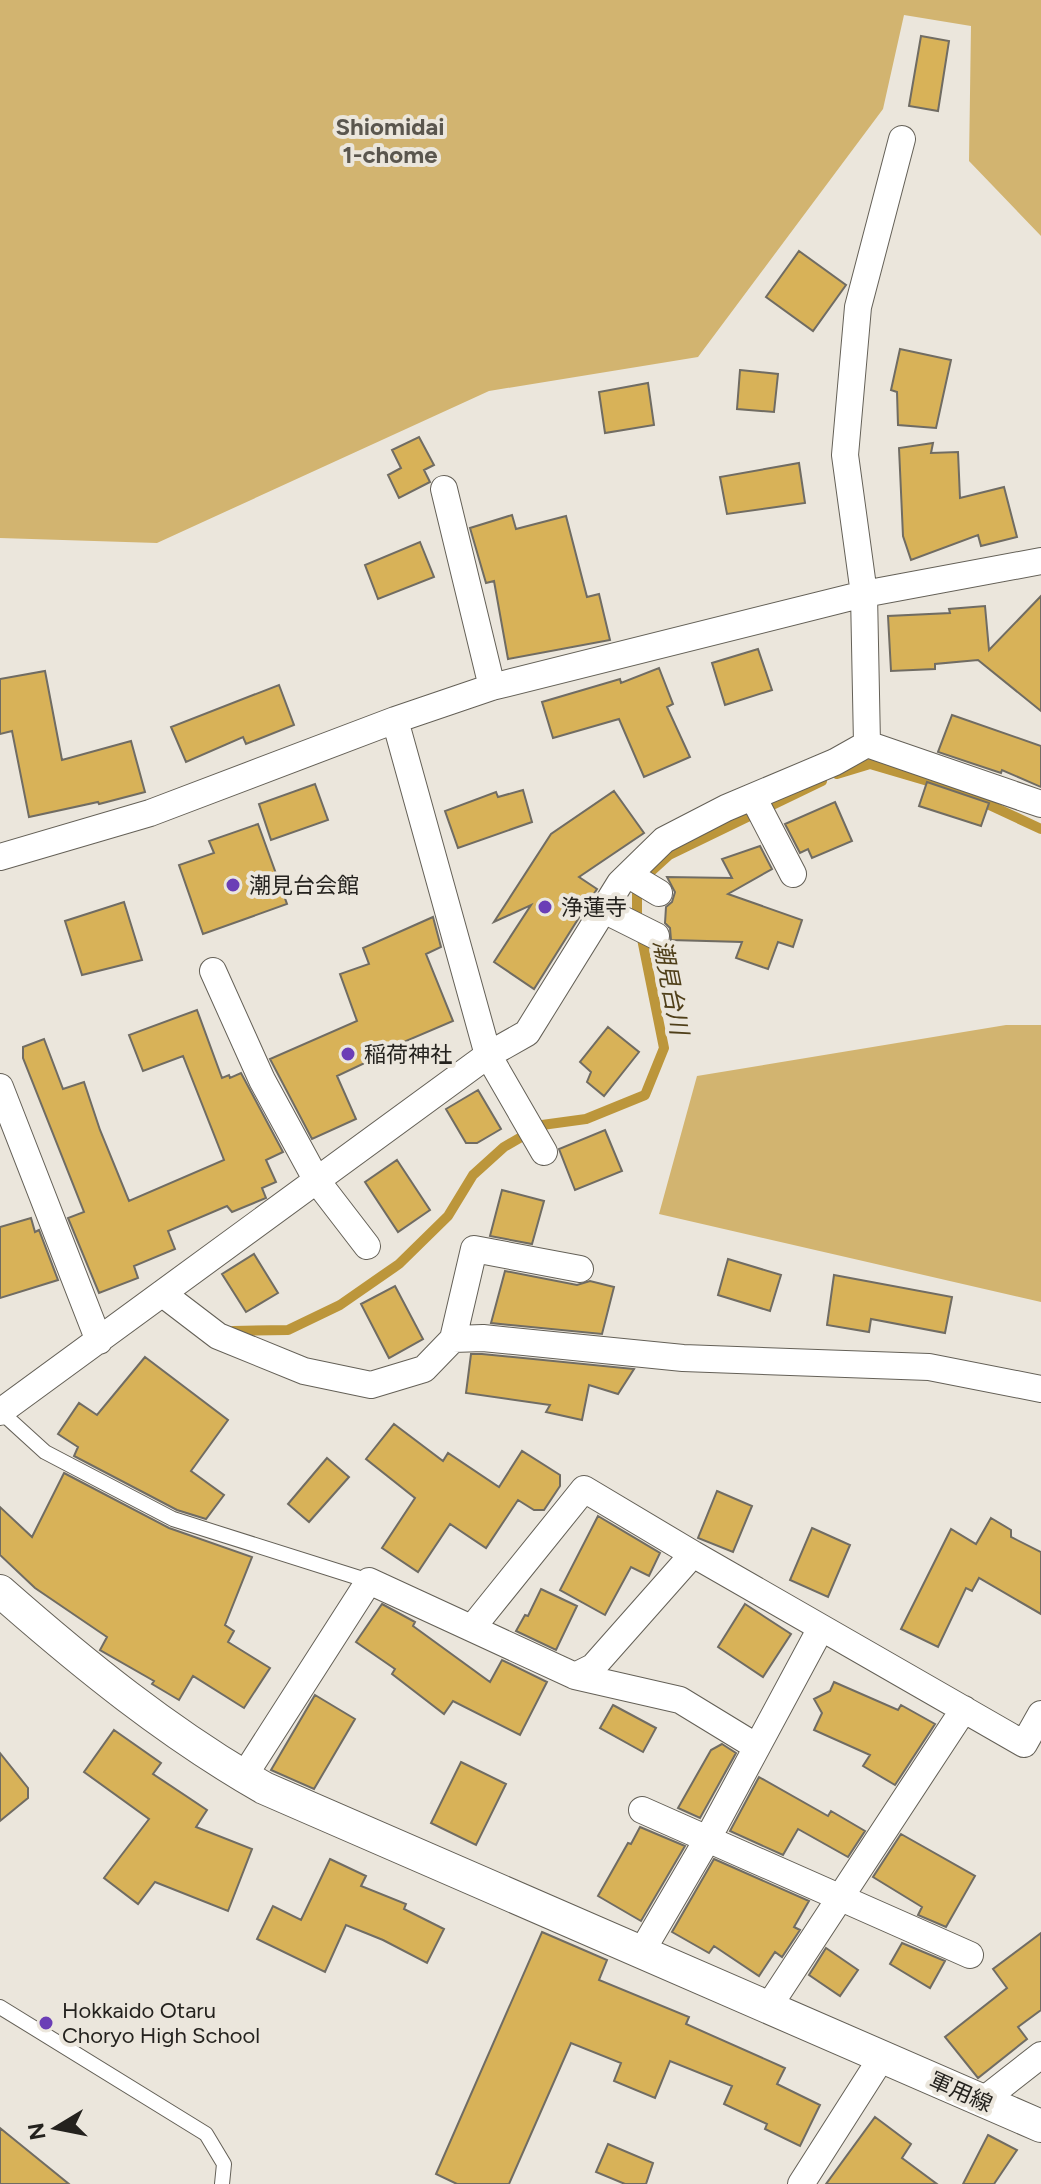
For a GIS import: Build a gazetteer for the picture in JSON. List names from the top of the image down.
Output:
{
  "streets": {
    "street": ["軍用線"]
  },
  "districts": ["Shiomidai 1-chome"],
  "water": ["潮見台川"],
  "places": [
    "潮見台会館",
    "浄蓮寺",
    "稲荷神社",
    "Hokkaido Otaru Choryo High School"
  ],
  "north": "left"
}
